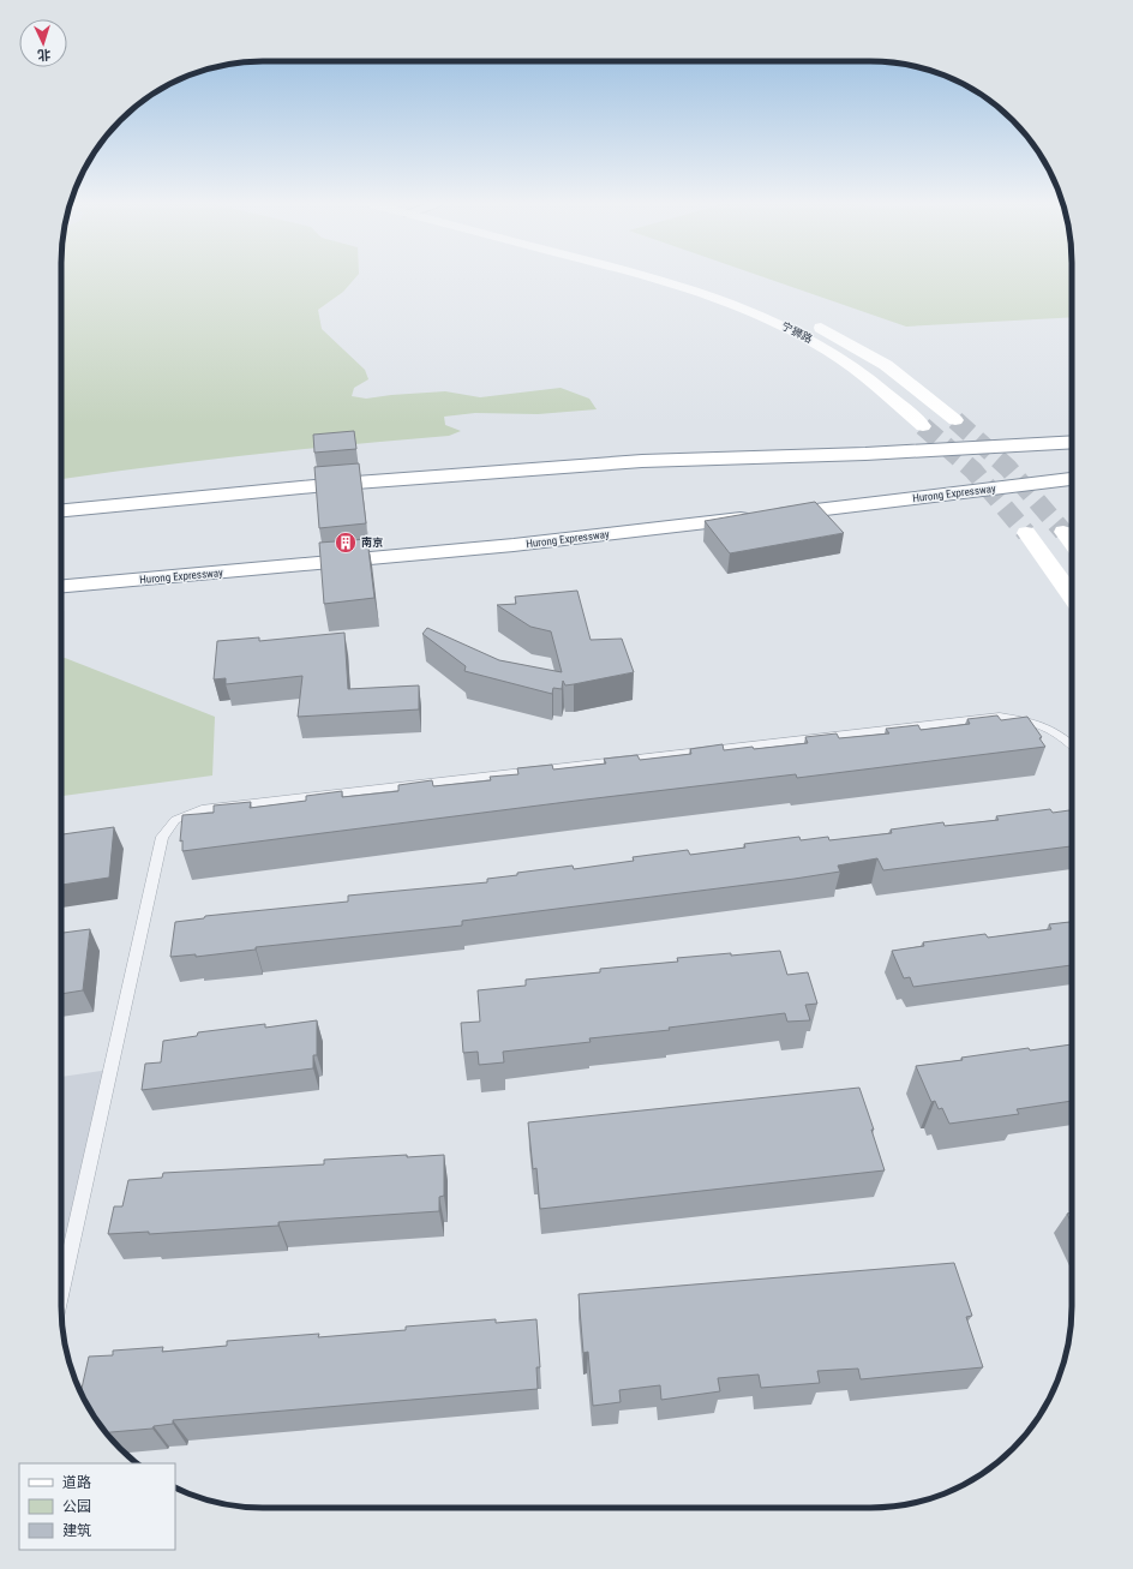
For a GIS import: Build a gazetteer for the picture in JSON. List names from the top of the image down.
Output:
{
  "streets": {
    "main road": ["宁狮路", "Hurong Expressway"]
  },
  "places": {
    "building": ["南京"]
  },
  "legend": ["道路", "公园", "建筑"],
  "north": "bottom"
}
